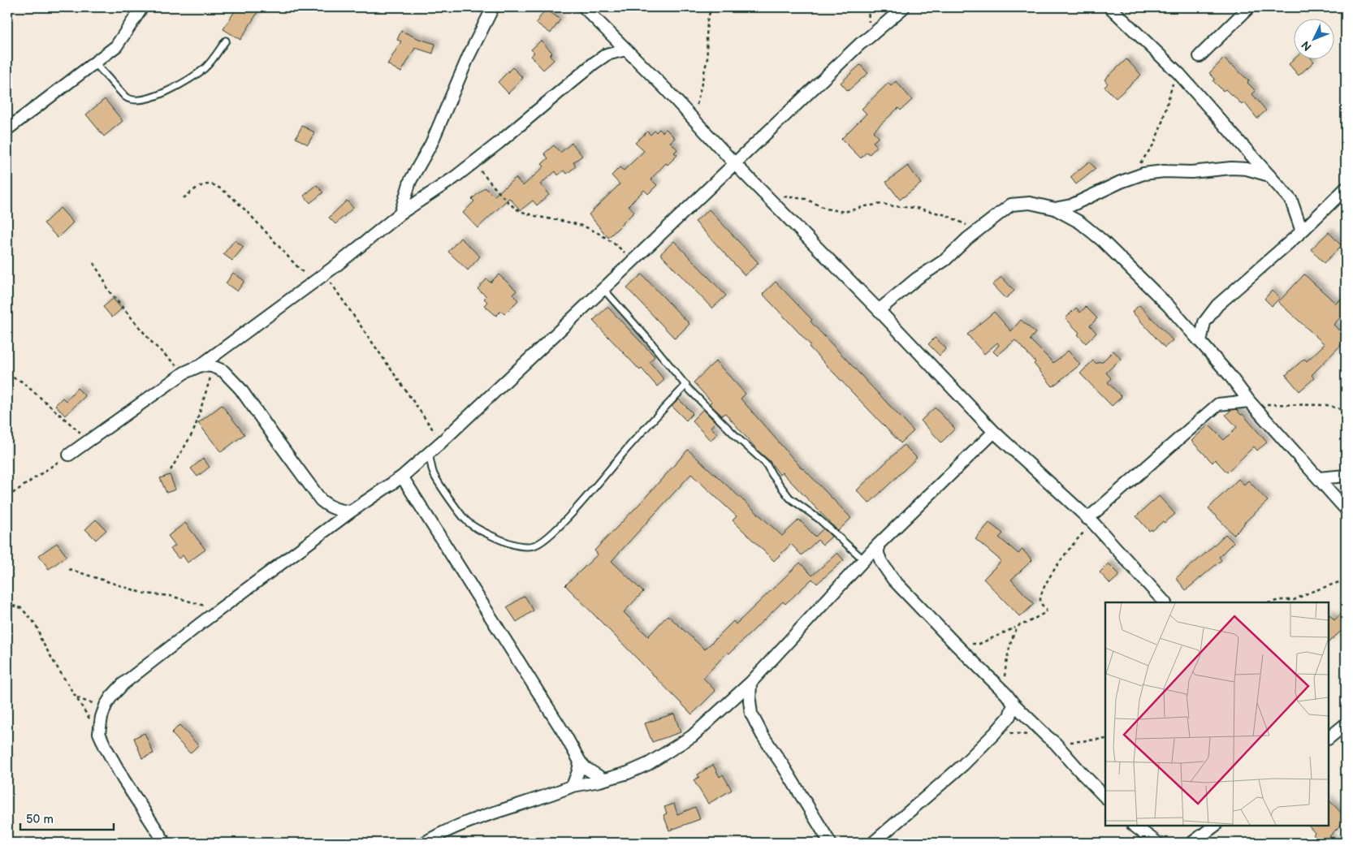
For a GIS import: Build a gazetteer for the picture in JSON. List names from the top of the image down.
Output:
{
  "scale_bar": "50 m",
  "north": "bottom left"
}
